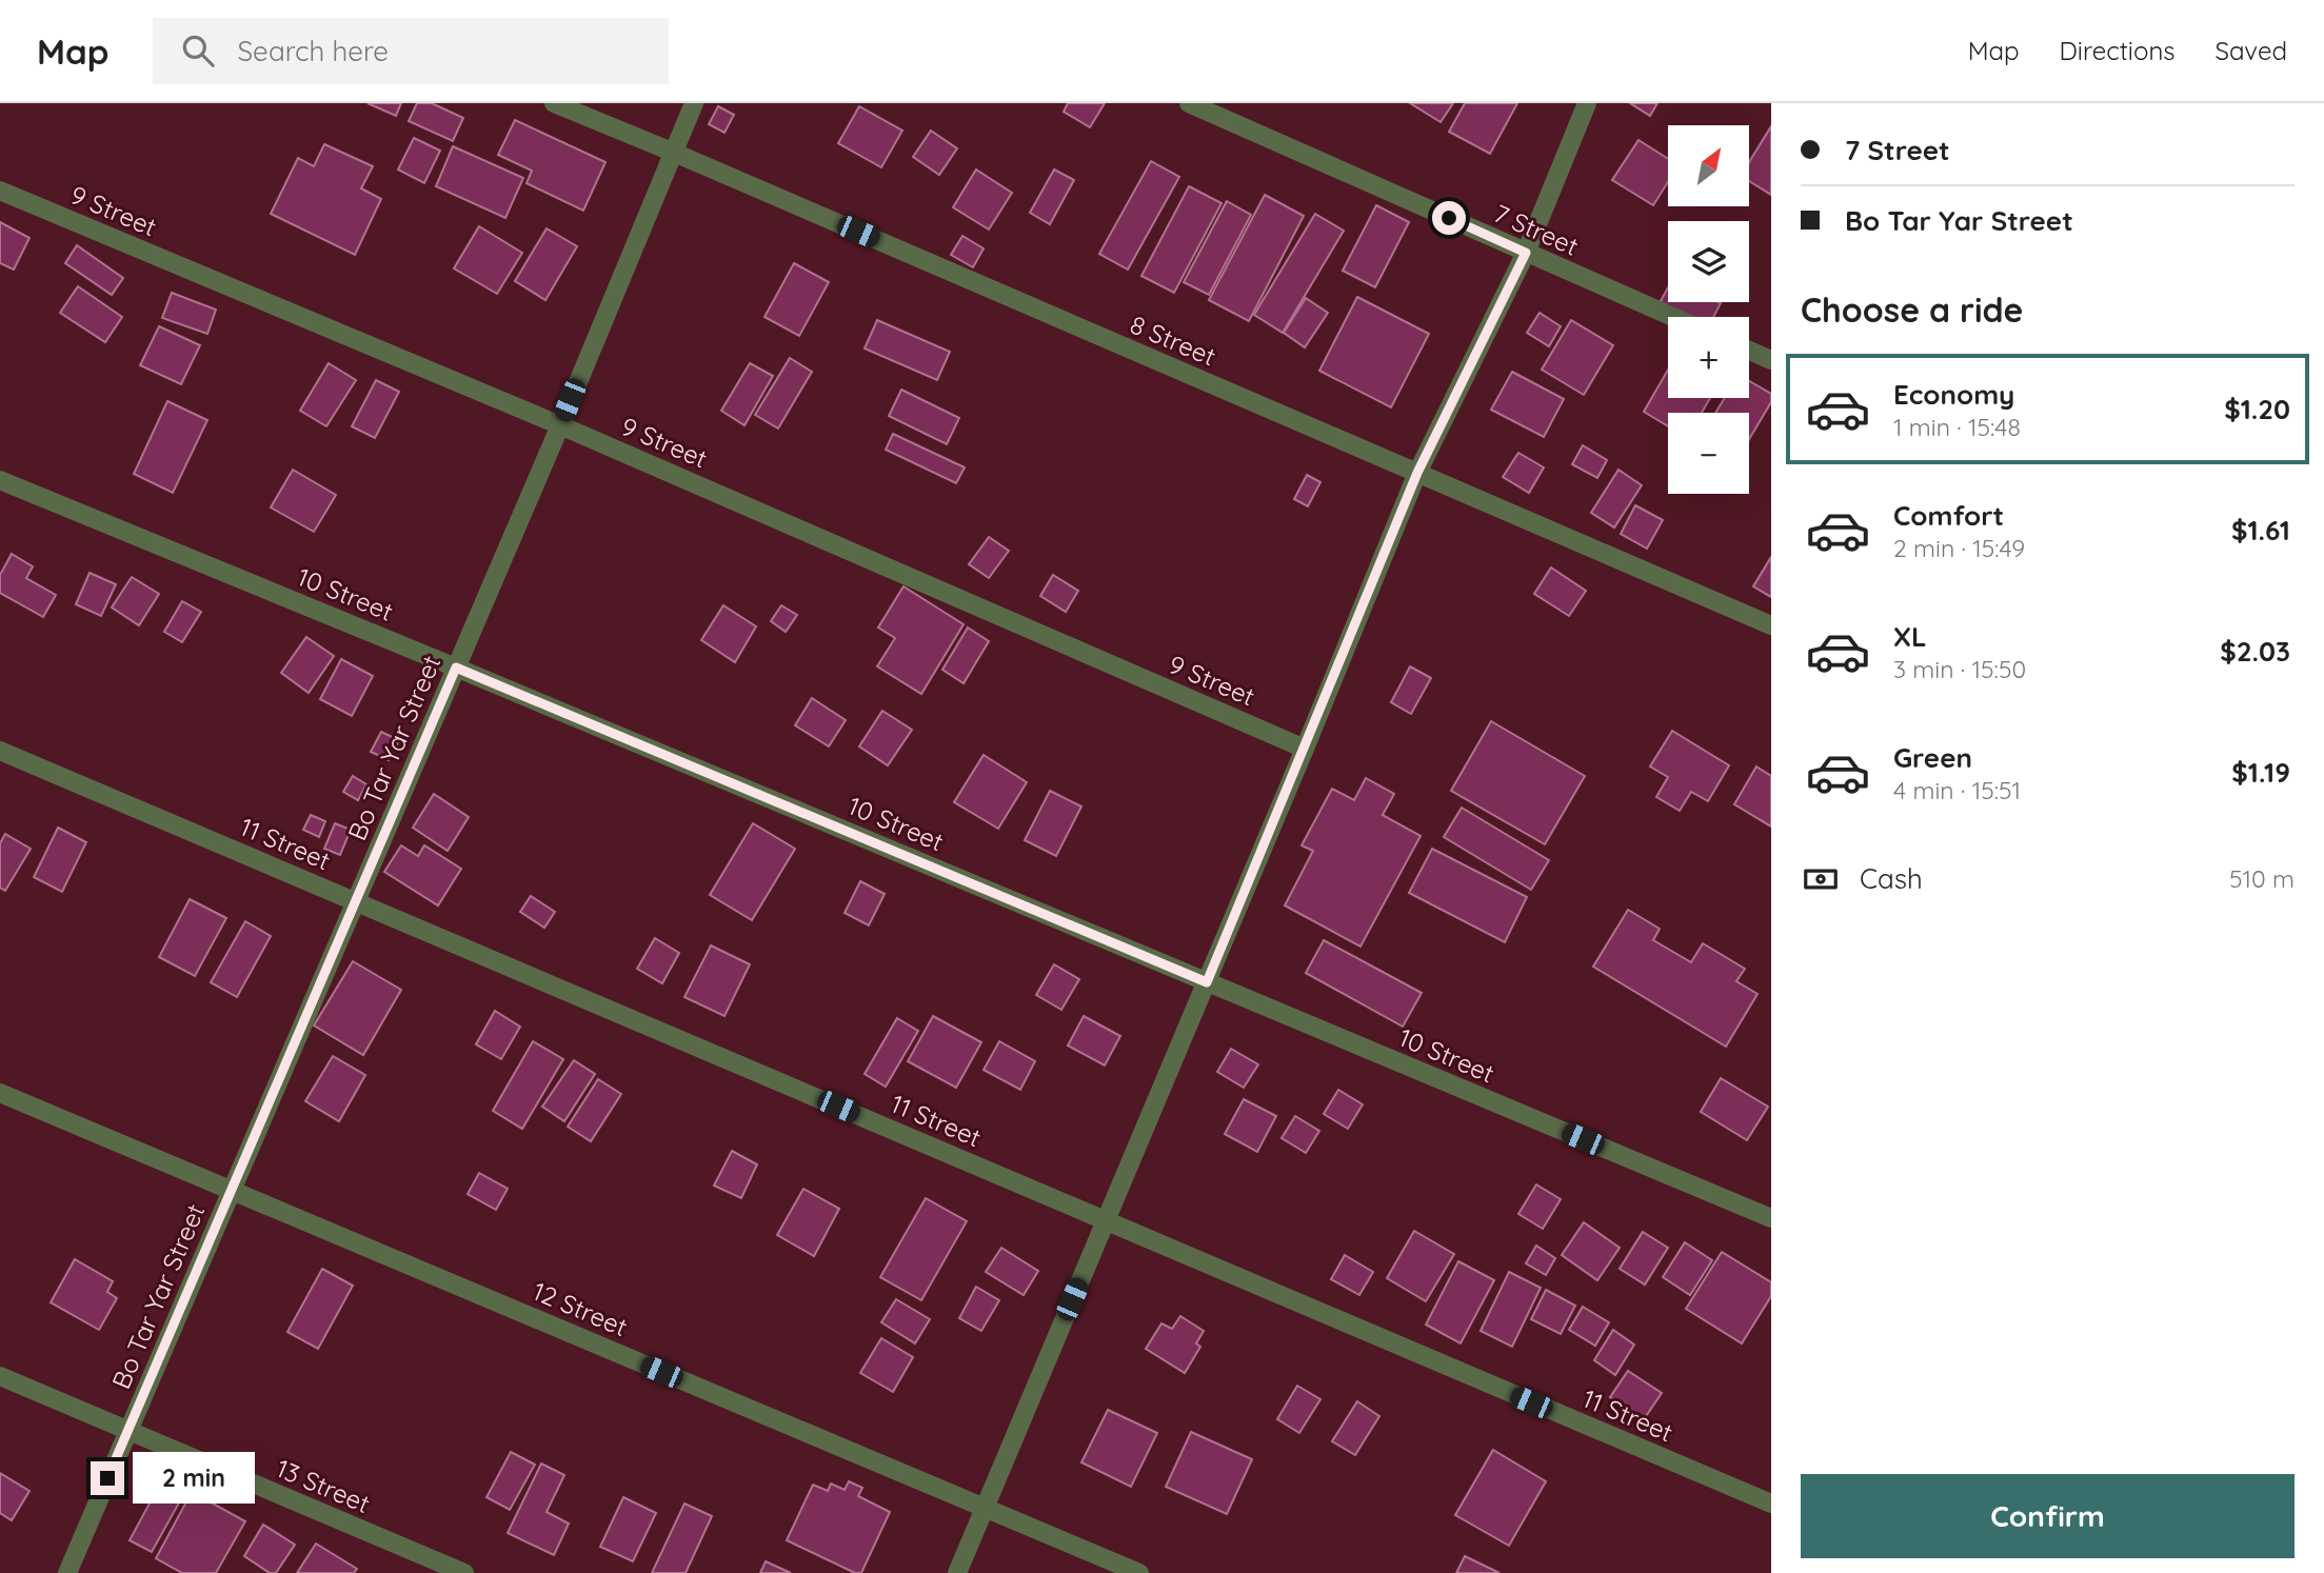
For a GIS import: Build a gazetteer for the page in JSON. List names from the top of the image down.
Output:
{
  "streets": {
    "street": [
      "9 Street",
      "7 Street",
      "8 Street",
      "10 Street",
      "Bo Tar Yar Street",
      "11 Street",
      "12 Street",
      "13 Street"
    ]
  },
  "crossings": [
    ["9 Street", "Bo Tar Yar Street"],
    ["8 Street", "Bo Tar Yar Street"],
    ["10 Street", "Bo Tar Yar Street"],
    ["Bo Tar Yar Street", "11 Street"],
    ["Bo Tar Yar Street", "12 Street"],
    ["Bo Tar Yar Street", "13 Street"]
  ],
  "north": "top right",
  "page": {
    "header": "Map",
    "search": "Search here",
    "nav": ["Map", "Directions", "Saved"],
    "banner": ["7 Street", "Bo Tar Yar Street"],
    "map_buttons": ["+", "−"],
    "heading": "Choose a ride",
    "list": [
      {
        "name": "Economy",
        "note": "1 min · 15:48",
        "value": "$1.20"
      },
      {
        "name": "Comfort",
        "note": "2 min · 15:49",
        "value": "$1.61"
      },
      {
        "name": "XL",
        "note": "3 min · 15:50",
        "value": "$2.03"
      },
      {
        "name": "Green",
        "note": "4 min · 15:51",
        "value": "$1.19"
      }
    ],
    "pay": ["Cash", "510 m"],
    "bubble": "2 min",
    "buttons": "Confirm"
  }
}
